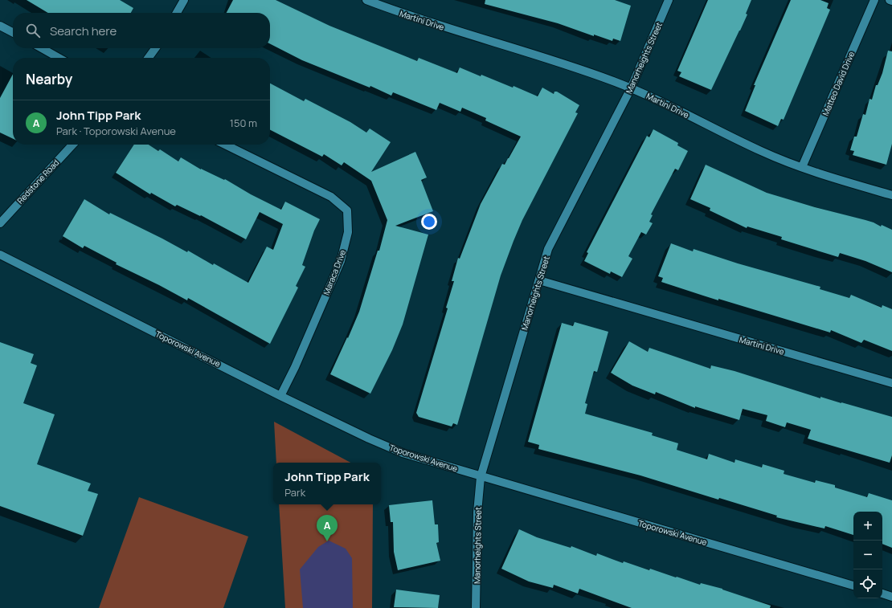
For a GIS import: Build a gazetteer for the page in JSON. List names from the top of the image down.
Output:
{
  "streets": {
    "street": [
      "Martini Drive",
      "Manorheights Street",
      "Matteo David Drive",
      "Redstone Road",
      "Maraca Drive",
      "Toporowski Avenue"
    ]
  },
  "crossings": [
    ["Martini Drive", "Manorheights Street"],
    ["Martini Drive", "Matteo David Drive"],
    ["Manorheights Street", "Toporowski Avenue"],
    ["Maraca Drive", "Toporowski Avenue"]
  ],
  "page": {
    "search": "Search here",
    "heading": "Nearby",
    "list": [
      {
        "mark": "A",
        "name": "John Tipp Park",
        "note": "Park · Toporowski Avenue",
        "value": "150 m"
      }
    ],
    "popup": ["John Tipp Park", "Park"],
    "map_buttons": ["+", "−"],
    "pins": "A"
  }
}
